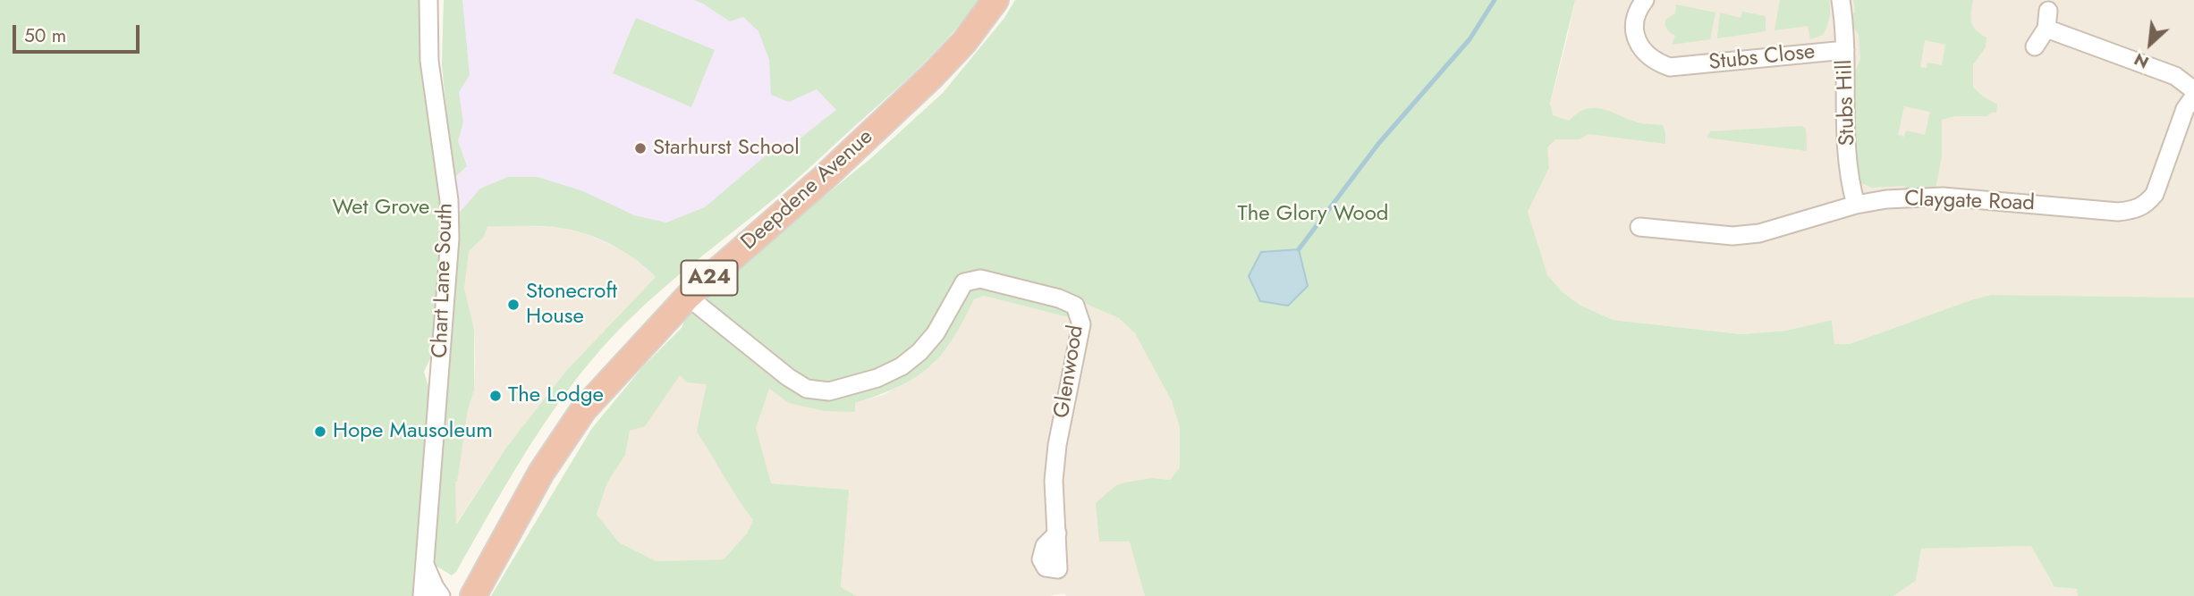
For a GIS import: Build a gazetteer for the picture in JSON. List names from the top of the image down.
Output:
{
  "streets": {
    "highway": ["Deepdene Avenue", "A24"],
    "street": [
      "Stubs Close",
      "Stubs Hill",
      "Claygate Road",
      "Chart Lane South",
      "Glenwood"
    ]
  },
  "crossings": [
    ["Stubs Close", "Stubs Hill"],
    ["Stubs Hill", "Claygate Road"],
    ["Deepdene Avenue", "Glenwood"]
  ],
  "parks": ["Wet Grove", "The Glory Wood"],
  "places": [
    "Starhurst School",
    "Stonecroft House",
    "The Lodge",
    "Hope Mausoleum"
  ],
  "scale_bar": "50 m",
  "north": "bottom left"
}
